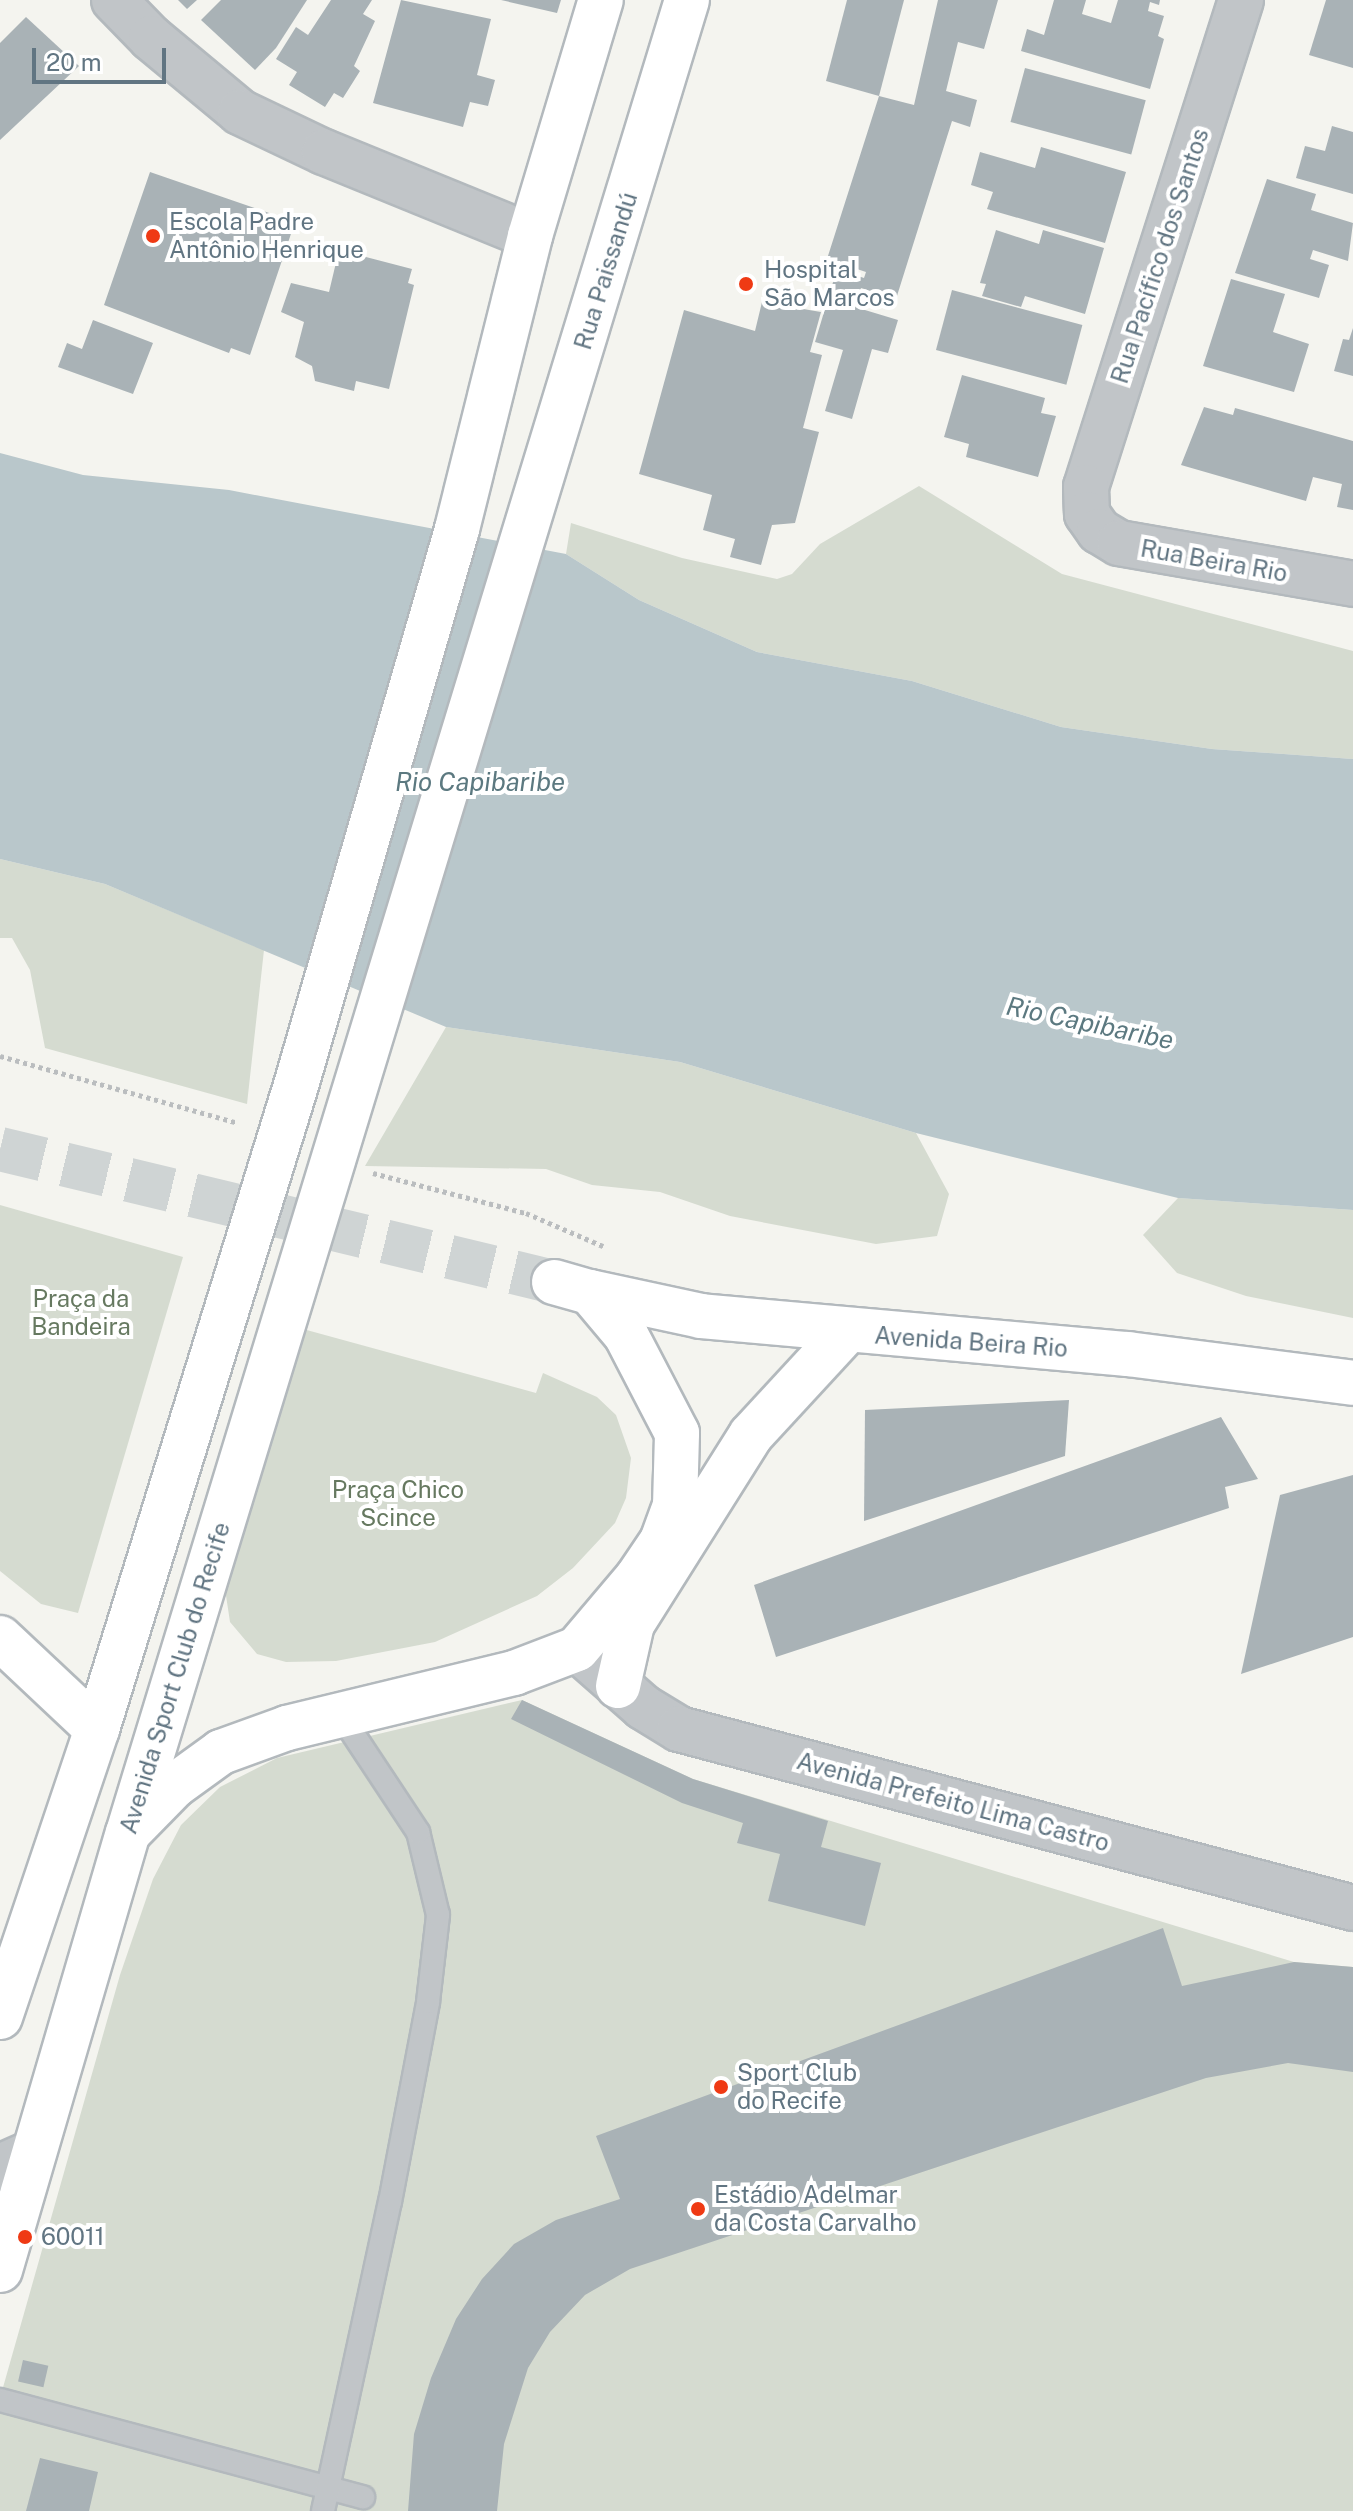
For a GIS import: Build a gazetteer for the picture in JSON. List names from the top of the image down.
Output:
{
  "streets": {
    "main road": ["Rua Paissandú", "Avenida Beira Rio", "Avenida Sport Club do Recife"],
    "street": ["Rua Pacífico dos Santos", "Rua Beira Rio", "Avenida Prefeito Lima Castro"]
  },
  "crossings": [
    ["Rua Pacífico dos Santos", "Rua Beira Rio"],
    ["Rua Paissandú", "Avenida Sport Club do Recife"],
    ["Avenida Beira Rio", "Avenida Prefeito Lima Castro"]
  ],
  "water": ["Rio Capibaribe"],
  "parks": ["Praça da Bandeira", "Praça Chico Scince"],
  "places": [
    "Escola Padre Antônio Henrique",
    "Hospital São Marcos",
    "Sport Club do Recife",
    "Estádio Adelmar da Costa Carvalho",
    "60011"
  ],
  "scale_bar": "20 m"
}
